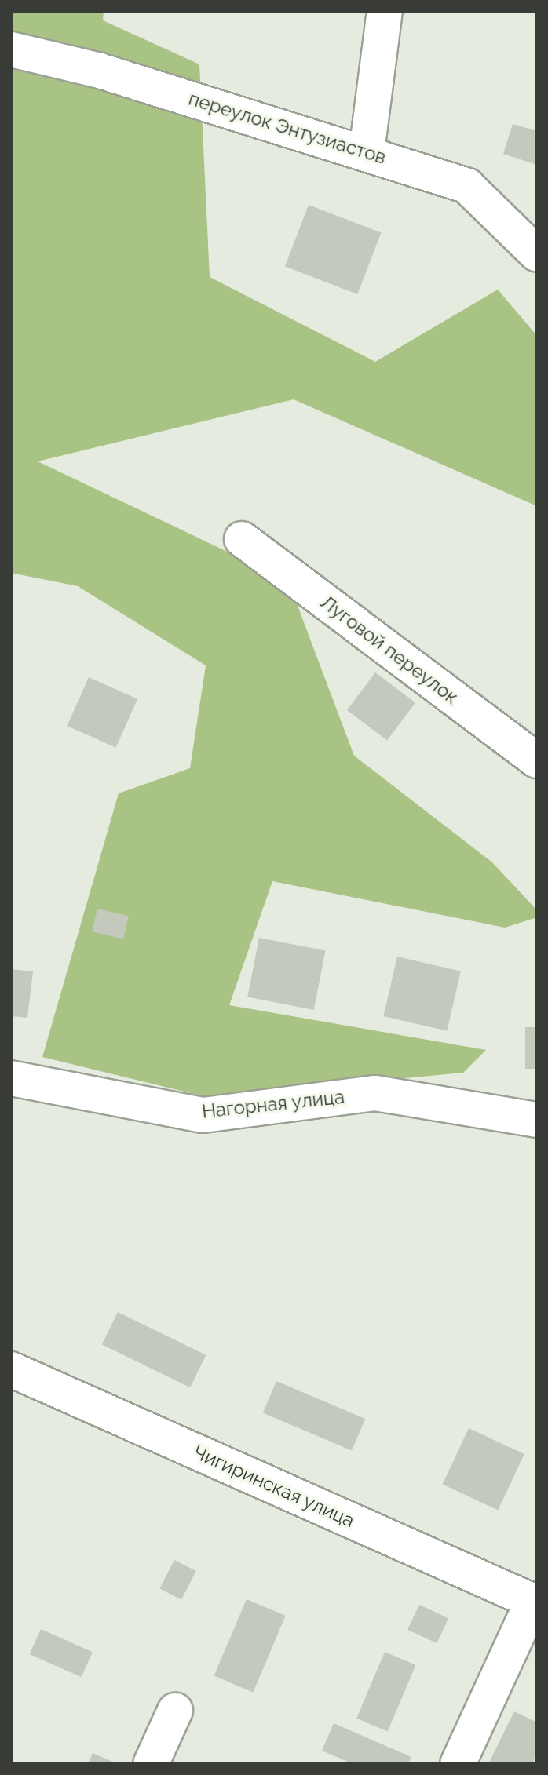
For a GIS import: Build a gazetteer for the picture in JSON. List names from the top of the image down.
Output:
{
  "streets": {
    "street": [
      "переулок Энтузиастов",
      "Луговой переулок",
      "Нагорная улица",
      "Чигиринская улица"
    ]
  }
}
